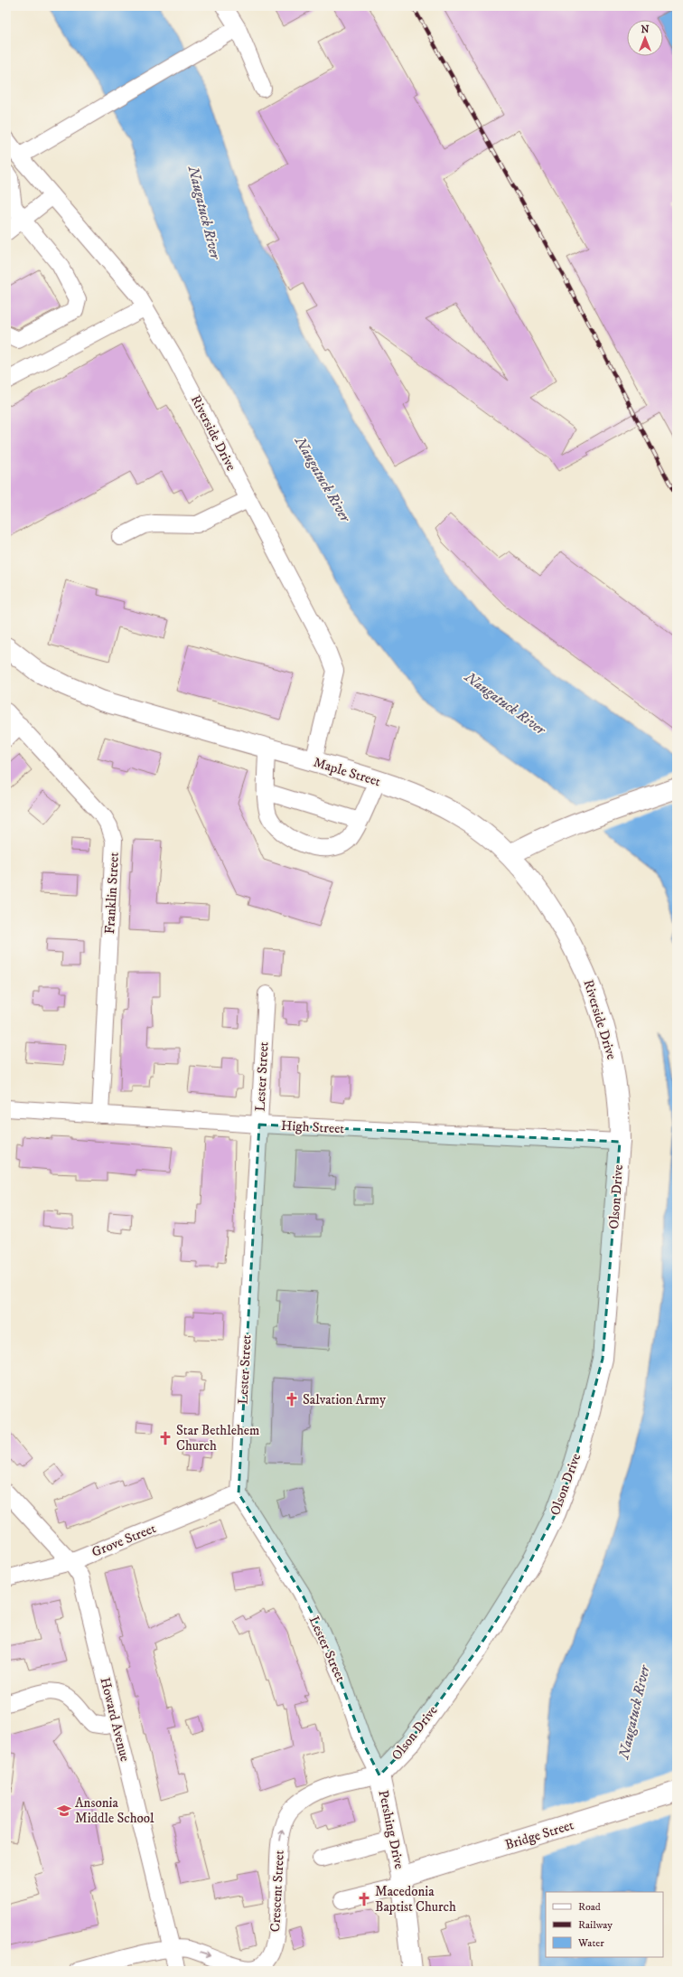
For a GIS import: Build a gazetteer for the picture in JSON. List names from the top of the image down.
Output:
{
  "streets": {
    "main road": [
      "Riverside Drive",
      "Maple Street",
      "Olson Drive",
      "Pershing Drive",
      "Bridge Street"
    ],
    "street": [
      "Franklin Street",
      "Lester Street",
      "High Street",
      "Grove Street",
      "Howard Avenue",
      "Crescent Street"
    ]
  },
  "crossings": [
    ["Riverside Drive", "Maple Street"],
    ["Riverside Drive", "High Street"],
    ["Riverside Drive", "Olson Drive"],
    ["Franklin Street", "High Street"],
    ["Lester Street", "High Street"],
    ["Lester Street", "Olson Drive"],
    ["Lester Street", "Grove Street"],
    ["Lester Street", "Pershing Drive"],
    ["Lester Street", "Crescent Street"],
    ["High Street", "Olson Drive"],
    ["Olson Drive", "Pershing Drive"],
    ["Olson Drive", "Crescent Street"],
    ["Grove Street", "Howard Avenue"],
    ["Howard Avenue", "Crescent Street"],
    ["Pershing Drive", "Bridge Street"],
    ["Pershing Drive", "Crescent Street"]
  ],
  "water": ["Naugatuck River"],
  "places": {
    "church": ["Salvation Army", "Star Bethlehem Church", "Macedonia Baptist Church"],
    "school or university": ["Ansonia Middle School"]
  },
  "legend": ["Road", "Railway", "Water"],
  "north": "top"
}
